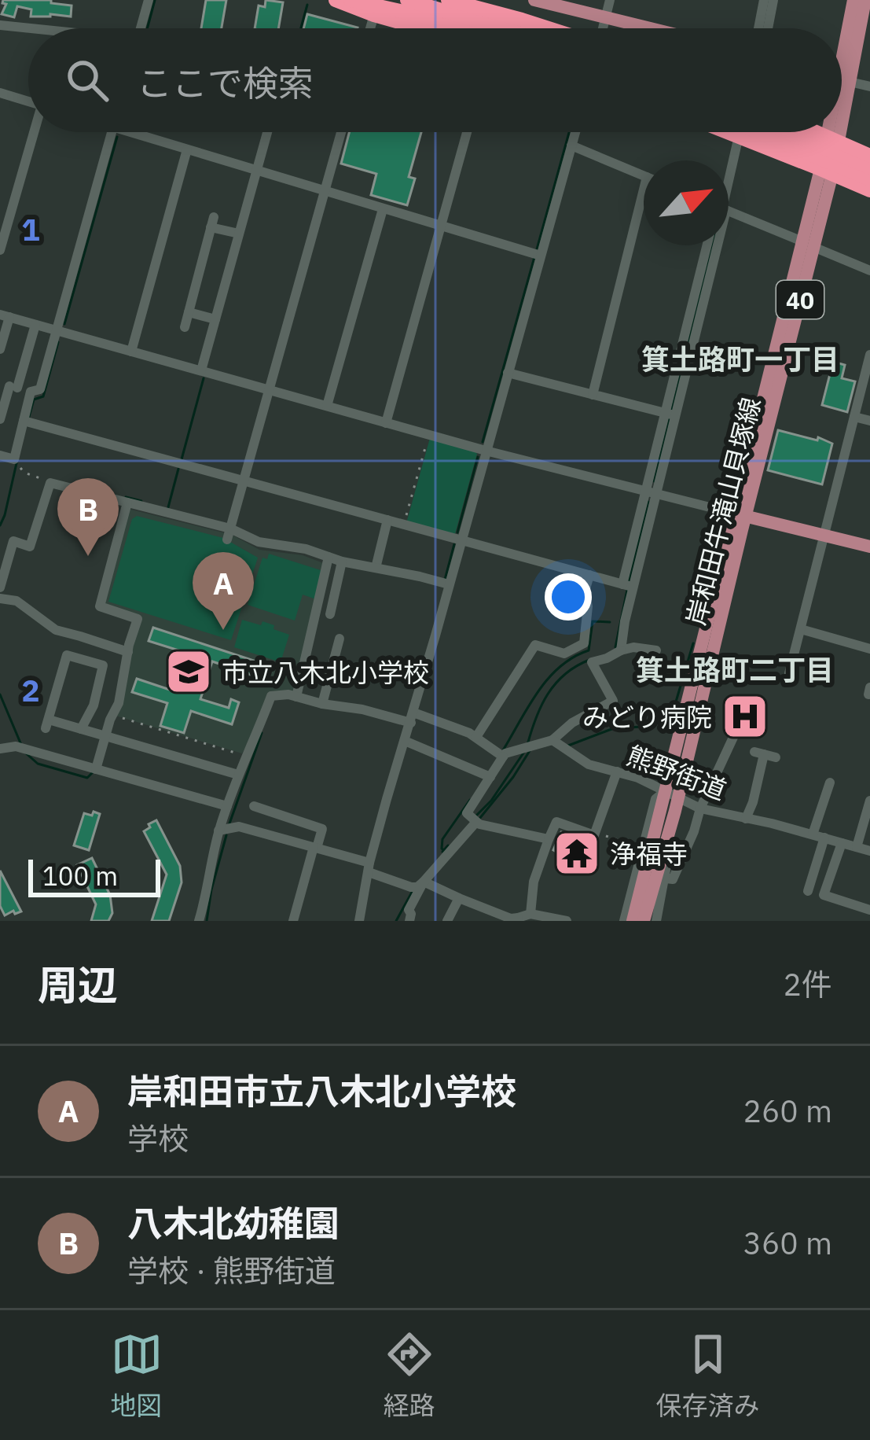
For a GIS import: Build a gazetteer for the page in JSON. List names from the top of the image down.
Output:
{
  "streets": {
    "main road": ["40", "岸和田牛滝山貝塚線"],
    "street": ["熊野街道"]
  },
  "crossings": [
    ["岸和田牛滝山貝塚線", "熊野街道"]
  ],
  "districts": ["箕土路町一丁目", "箕土路町二丁目"],
  "places": {
    "school or university": ["市立八木北小学校"],
    "hospital": ["みどり病院"],
    "temple": ["浄福寺"]
  },
  "scale_bar": "100 m",
  "north": "top right",
  "page": {
    "search": "ここで検索",
    "pins": ["B", "A"],
    "scale": "100 m",
    "heading": ["周辺", "2件"],
    "list": [
      {
        "mark": "A",
        "name": "岸和田市立八木北小学校",
        "note": "学校",
        "value": "260 m"
      },
      {
        "mark": "B",
        "name": "八木北幼稚園",
        "note": "学校 · 熊野街道",
        "value": "360 m"
      }
    ],
    "nav": ["地図", "経路", "保存済み"]
  },
  "grid": {
    "rows": ["1", "2"]
  }
}
